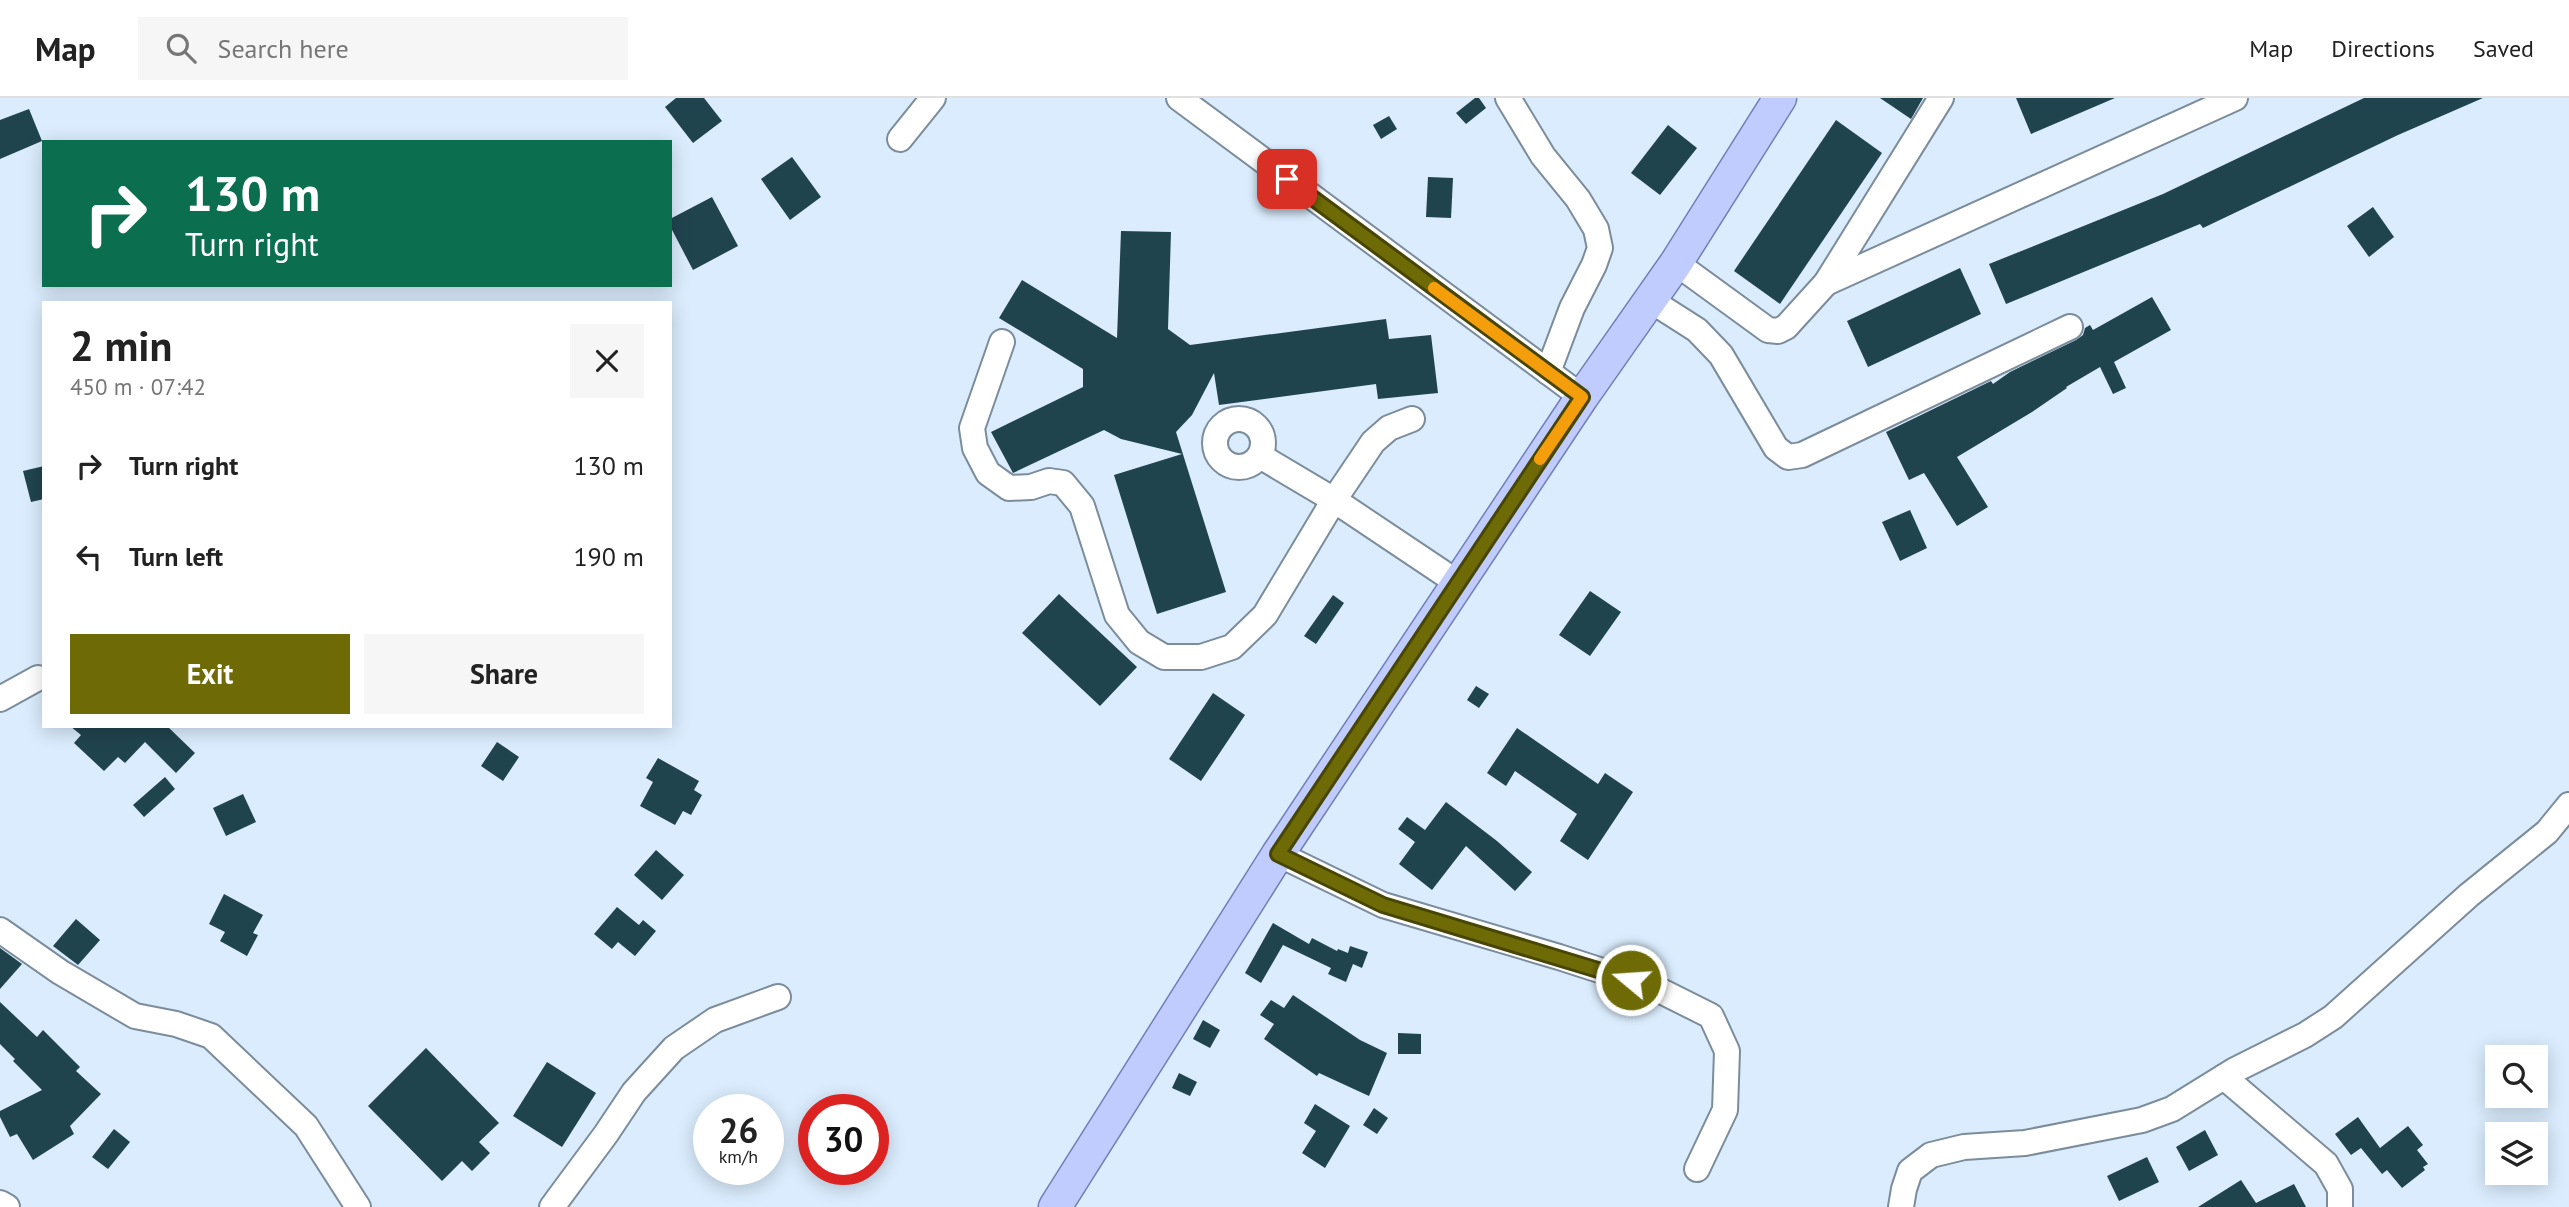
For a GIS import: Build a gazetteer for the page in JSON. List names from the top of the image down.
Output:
{
  "page": {
    "header": "Map",
    "search": "Search here",
    "nav": ["Map", "Directions", "Saved"],
    "turn": ["130 m", "Turn right"],
    "heading": ["2 min", "450 m · 07:42"],
    "list": [
      {
        "name": "Turn right",
        "value": "130 m"
      },
      {
        "name": "Turn left",
        "value": "190 m"
      }
    ],
    "buttons": ["Exit", "Share"],
    "speed": "26 km/h",
    "limit": "30"
  }
}
